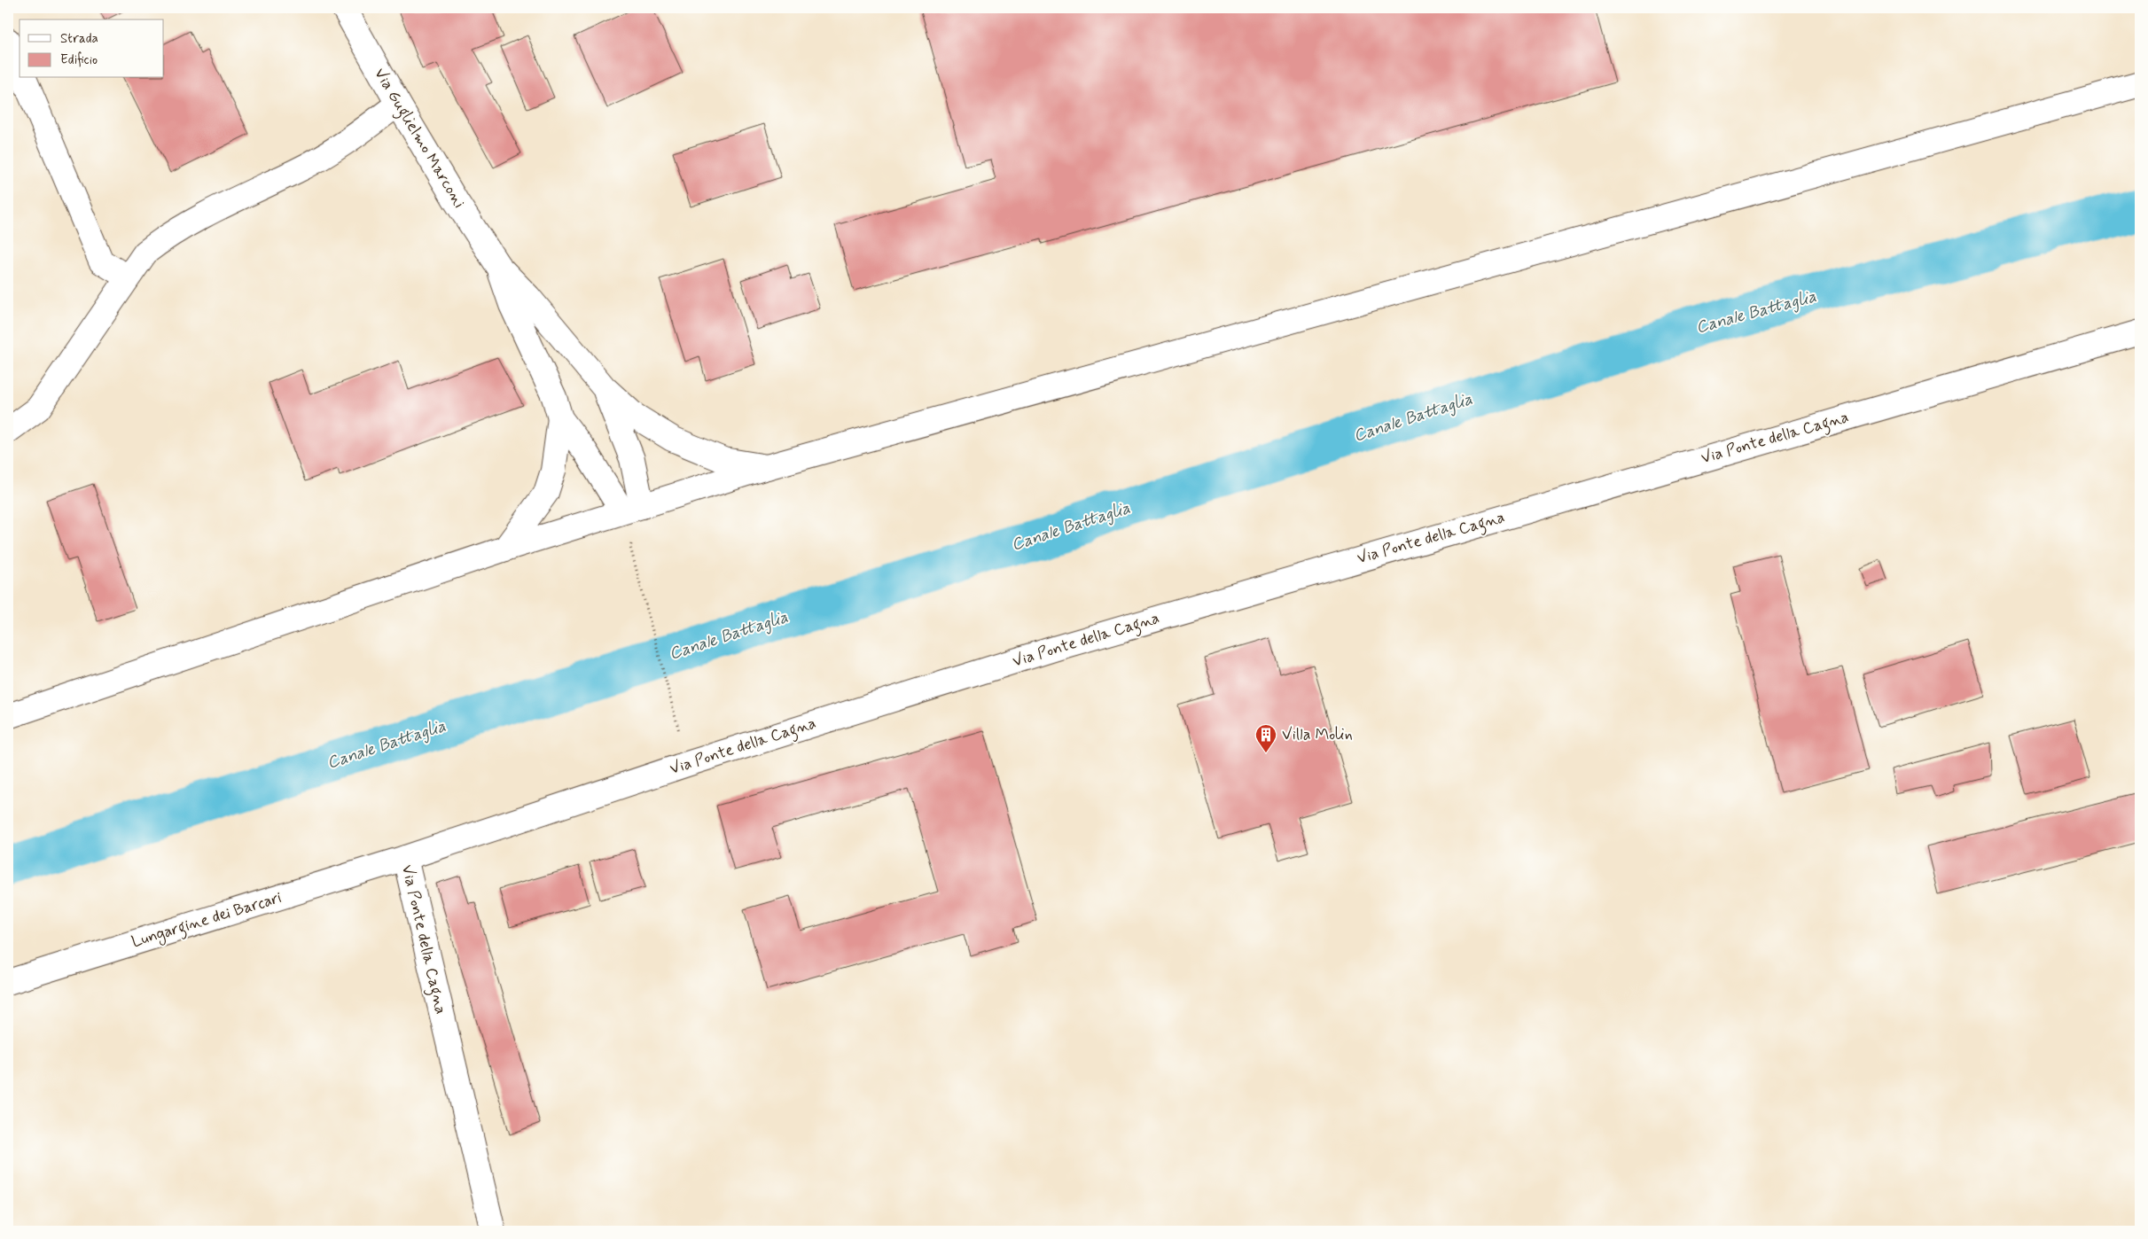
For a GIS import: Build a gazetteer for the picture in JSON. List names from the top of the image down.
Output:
{
  "streets": {
    "street": ["Via Guglielmo Marconi", "Via Ponte della Cagna", "Lungargine dei Barcari"]
  },
  "crossings": [
    ["Via Ponte della Cagna", "Lungargine dei Barcari"]
  ],
  "water": ["Canale Battaglia"],
  "places": {
    "building": ["Villa Molin"]
  },
  "legend": ["Strada", "Edificio"]
}
